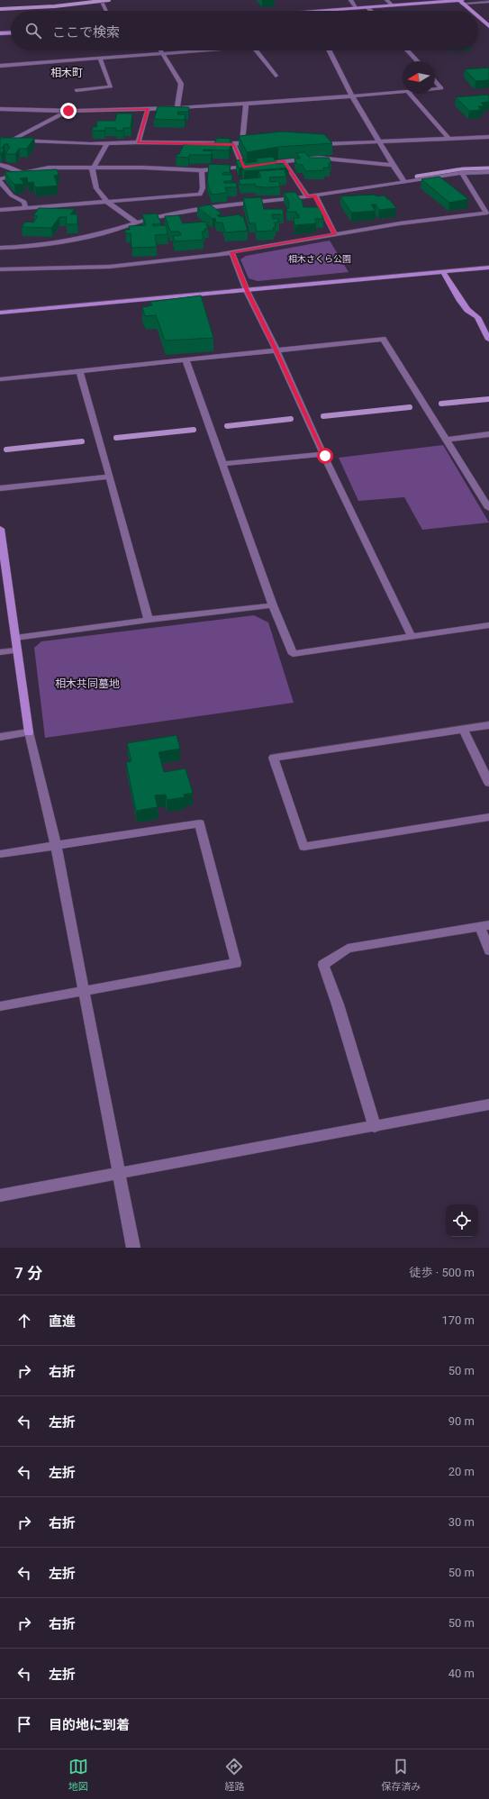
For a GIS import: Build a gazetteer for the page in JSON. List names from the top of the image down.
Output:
{
  "districts": ["相木町"],
  "parks": ["相木さくら公園", "相木共同墓地"],
  "north": "left",
  "page": {
    "search": "ここで検索",
    "heading": ["7 分", "徒歩 · 500 m"],
    "list": [
      ["直進", "170 m"],
      ["右折", "50 m"],
      ["左折", "90 m"],
      ["左折", "20 m"],
      ["右折", "30 m"],
      ["左折", "50 m"],
      ["右折", "50 m"],
      ["左折", "40 m"],
      "目的地に到着"
    ],
    "nav": ["地図", "経路", "保存済み"]
  }
}
